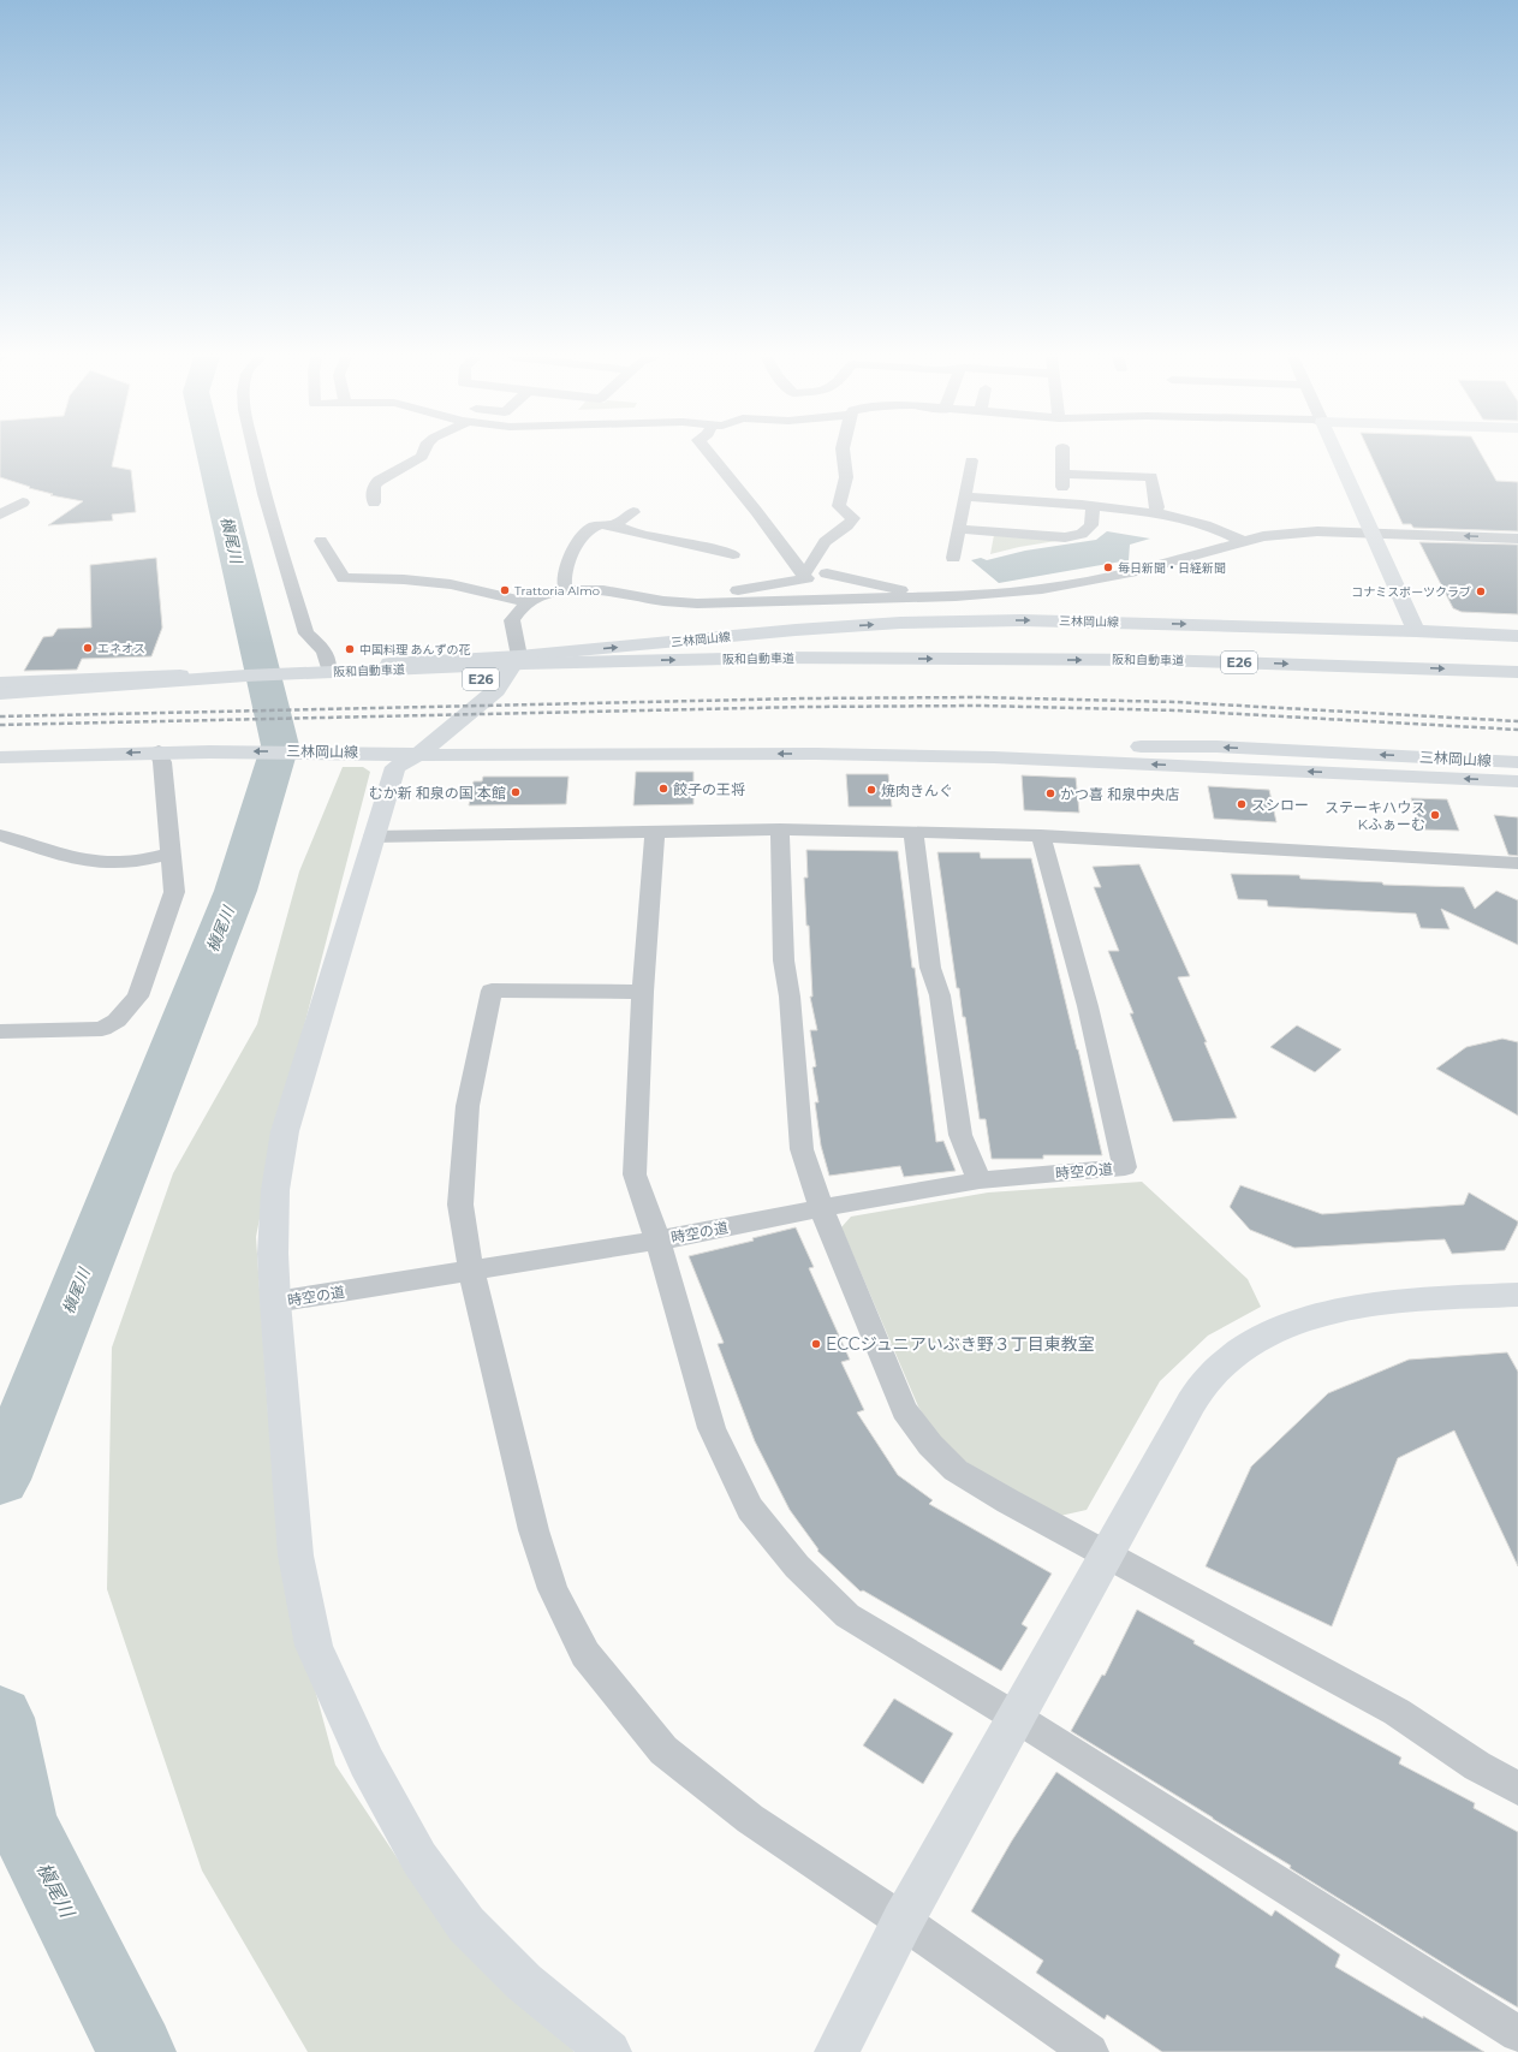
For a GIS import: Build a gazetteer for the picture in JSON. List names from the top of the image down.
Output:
{
  "streets": {
    "main road": ["三林岡山線", "阪和自動車道", "E26"],
    "street": ["時空の道"]
  },
  "water": ["槇尾川"],
  "places": [
    "毎日新聞・日経新聞",
    "Trattoria Almo",
    "コナミスポーツクラブ",
    "エネオス",
    "中国料理 あんずの花",
    "餃子の王将",
    "焼肉きんぐ",
    "むか新 和泉の国 本館",
    "かつ喜 和泉中央店",
    "スシロー",
    "ステーキハウス Kふぁーむ",
    "ECCジュニアいぶき野３丁目東教室"
  ]
}
